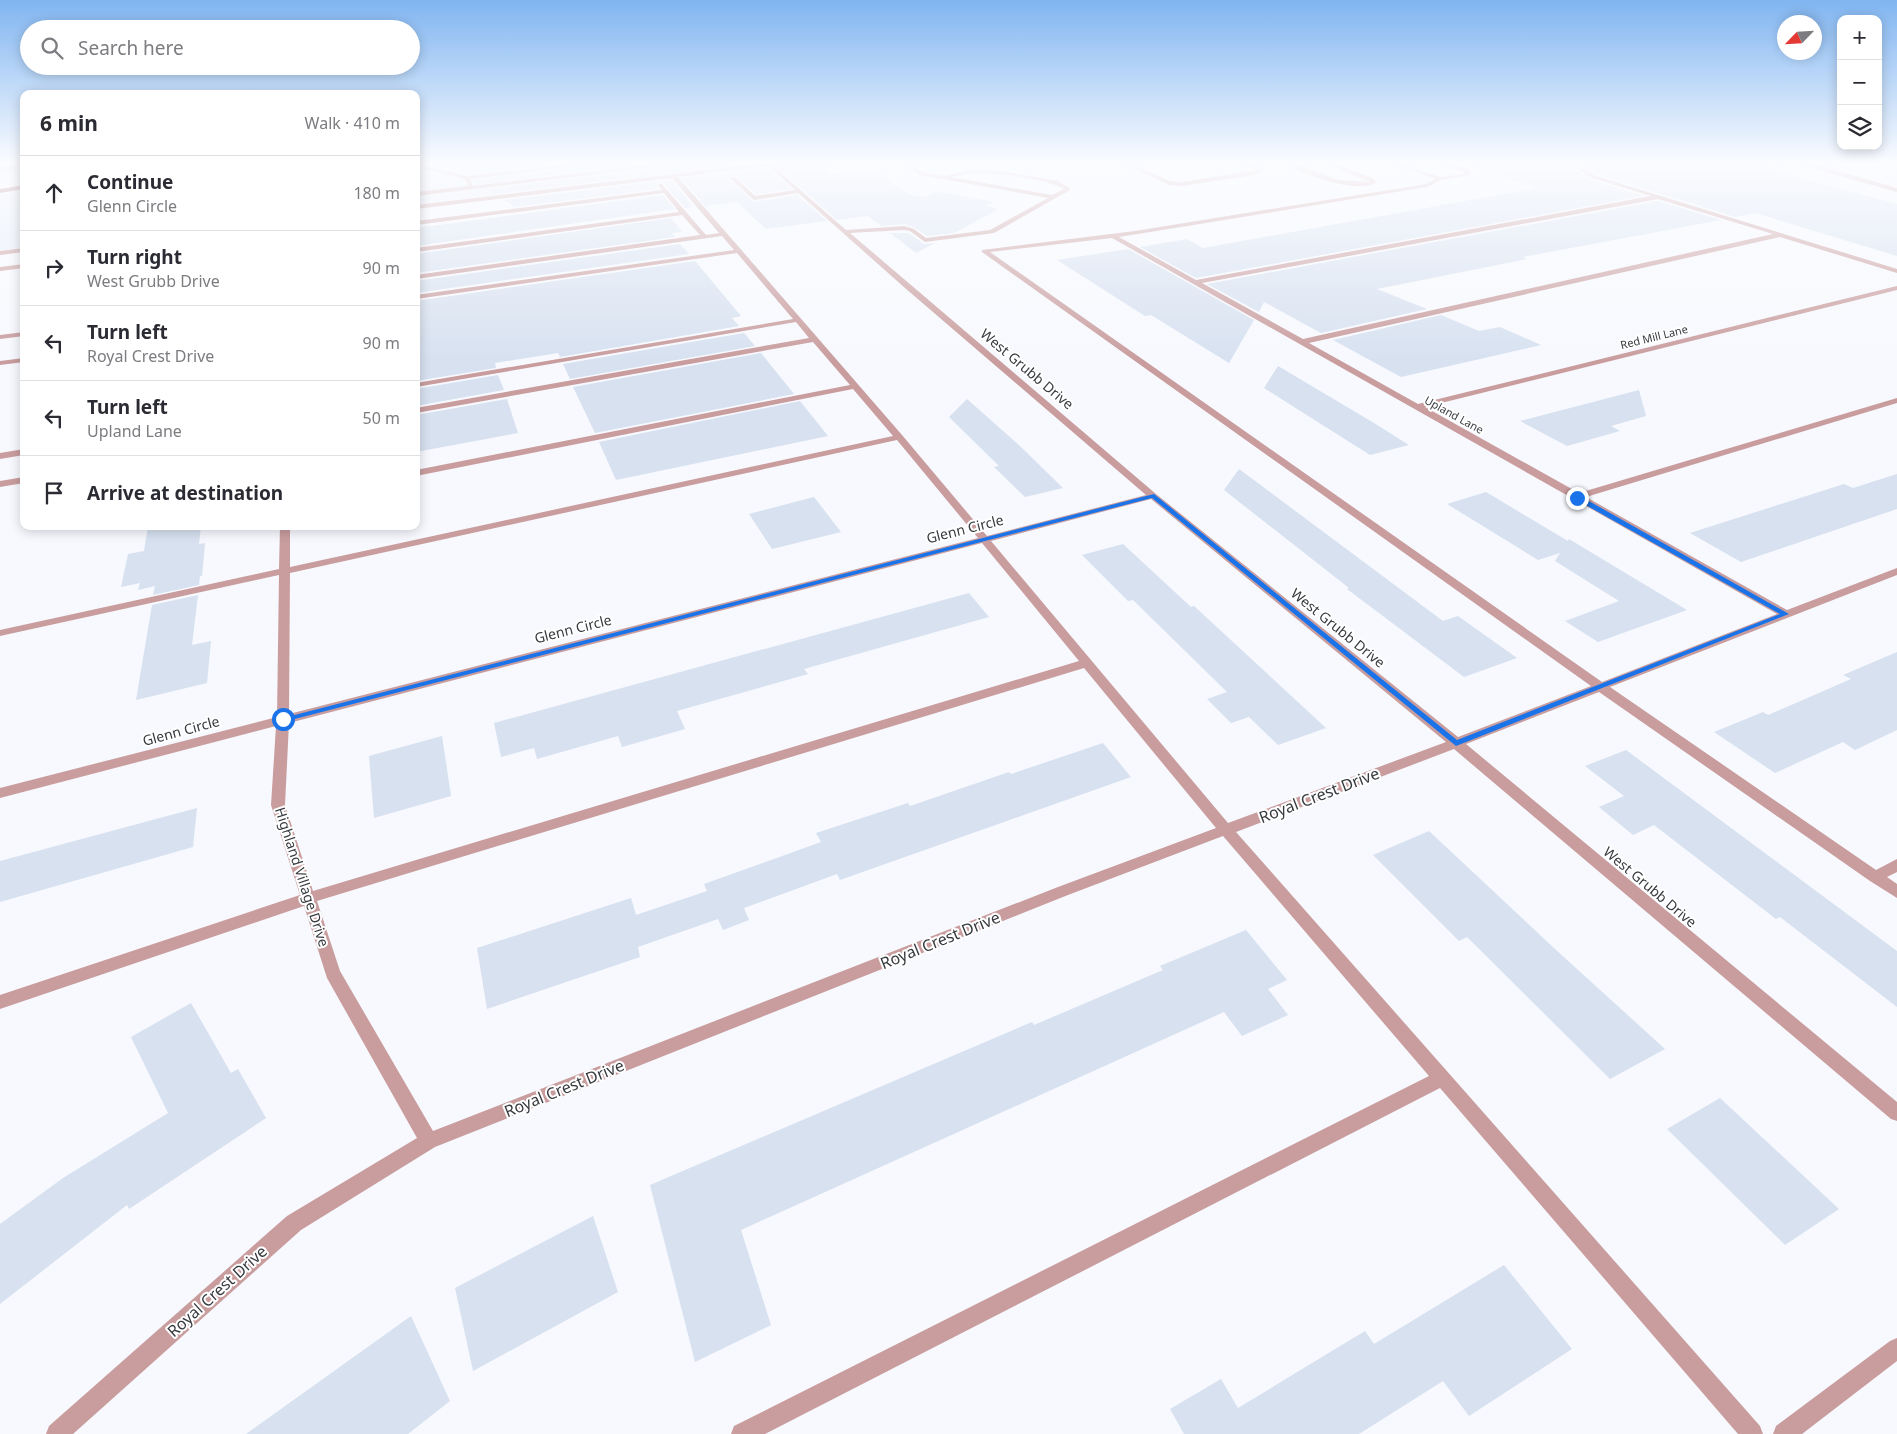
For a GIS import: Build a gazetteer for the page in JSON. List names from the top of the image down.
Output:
{
  "streets": {
    "street": [
      "Red Mill Lane",
      "West Grubb Drive",
      "Upland Lane",
      "Glenn Circle",
      "Royal Crest Drive",
      "Highland Village Drive"
    ]
  },
  "crossings": [
    ["Red Mill Lane", "Upland Lane"],
    ["West Grubb Drive", "Glenn Circle"],
    ["West Grubb Drive", "Royal Crest Drive"],
    ["Upland Lane", "Royal Crest Drive"],
    ["Glenn Circle", "Highland Village Drive"],
    ["Royal Crest Drive", "Highland Village Drive"]
  ],
  "north": "bottom left",
  "page": {
    "map_buttons": ["+", "−"],
    "search": "Search here",
    "heading": ["6 min", "Walk · 410 m"],
    "list": [
      ["Continue", "Glenn Circle", "180 m"],
      ["Turn right", "West Grubb Drive", "90 m"],
      ["Turn left", "Royal Crest Drive", "90 m"],
      ["Turn left", "Upland Lane", "50 m"],
      "Arrive at destination"
    ]
  }
}
